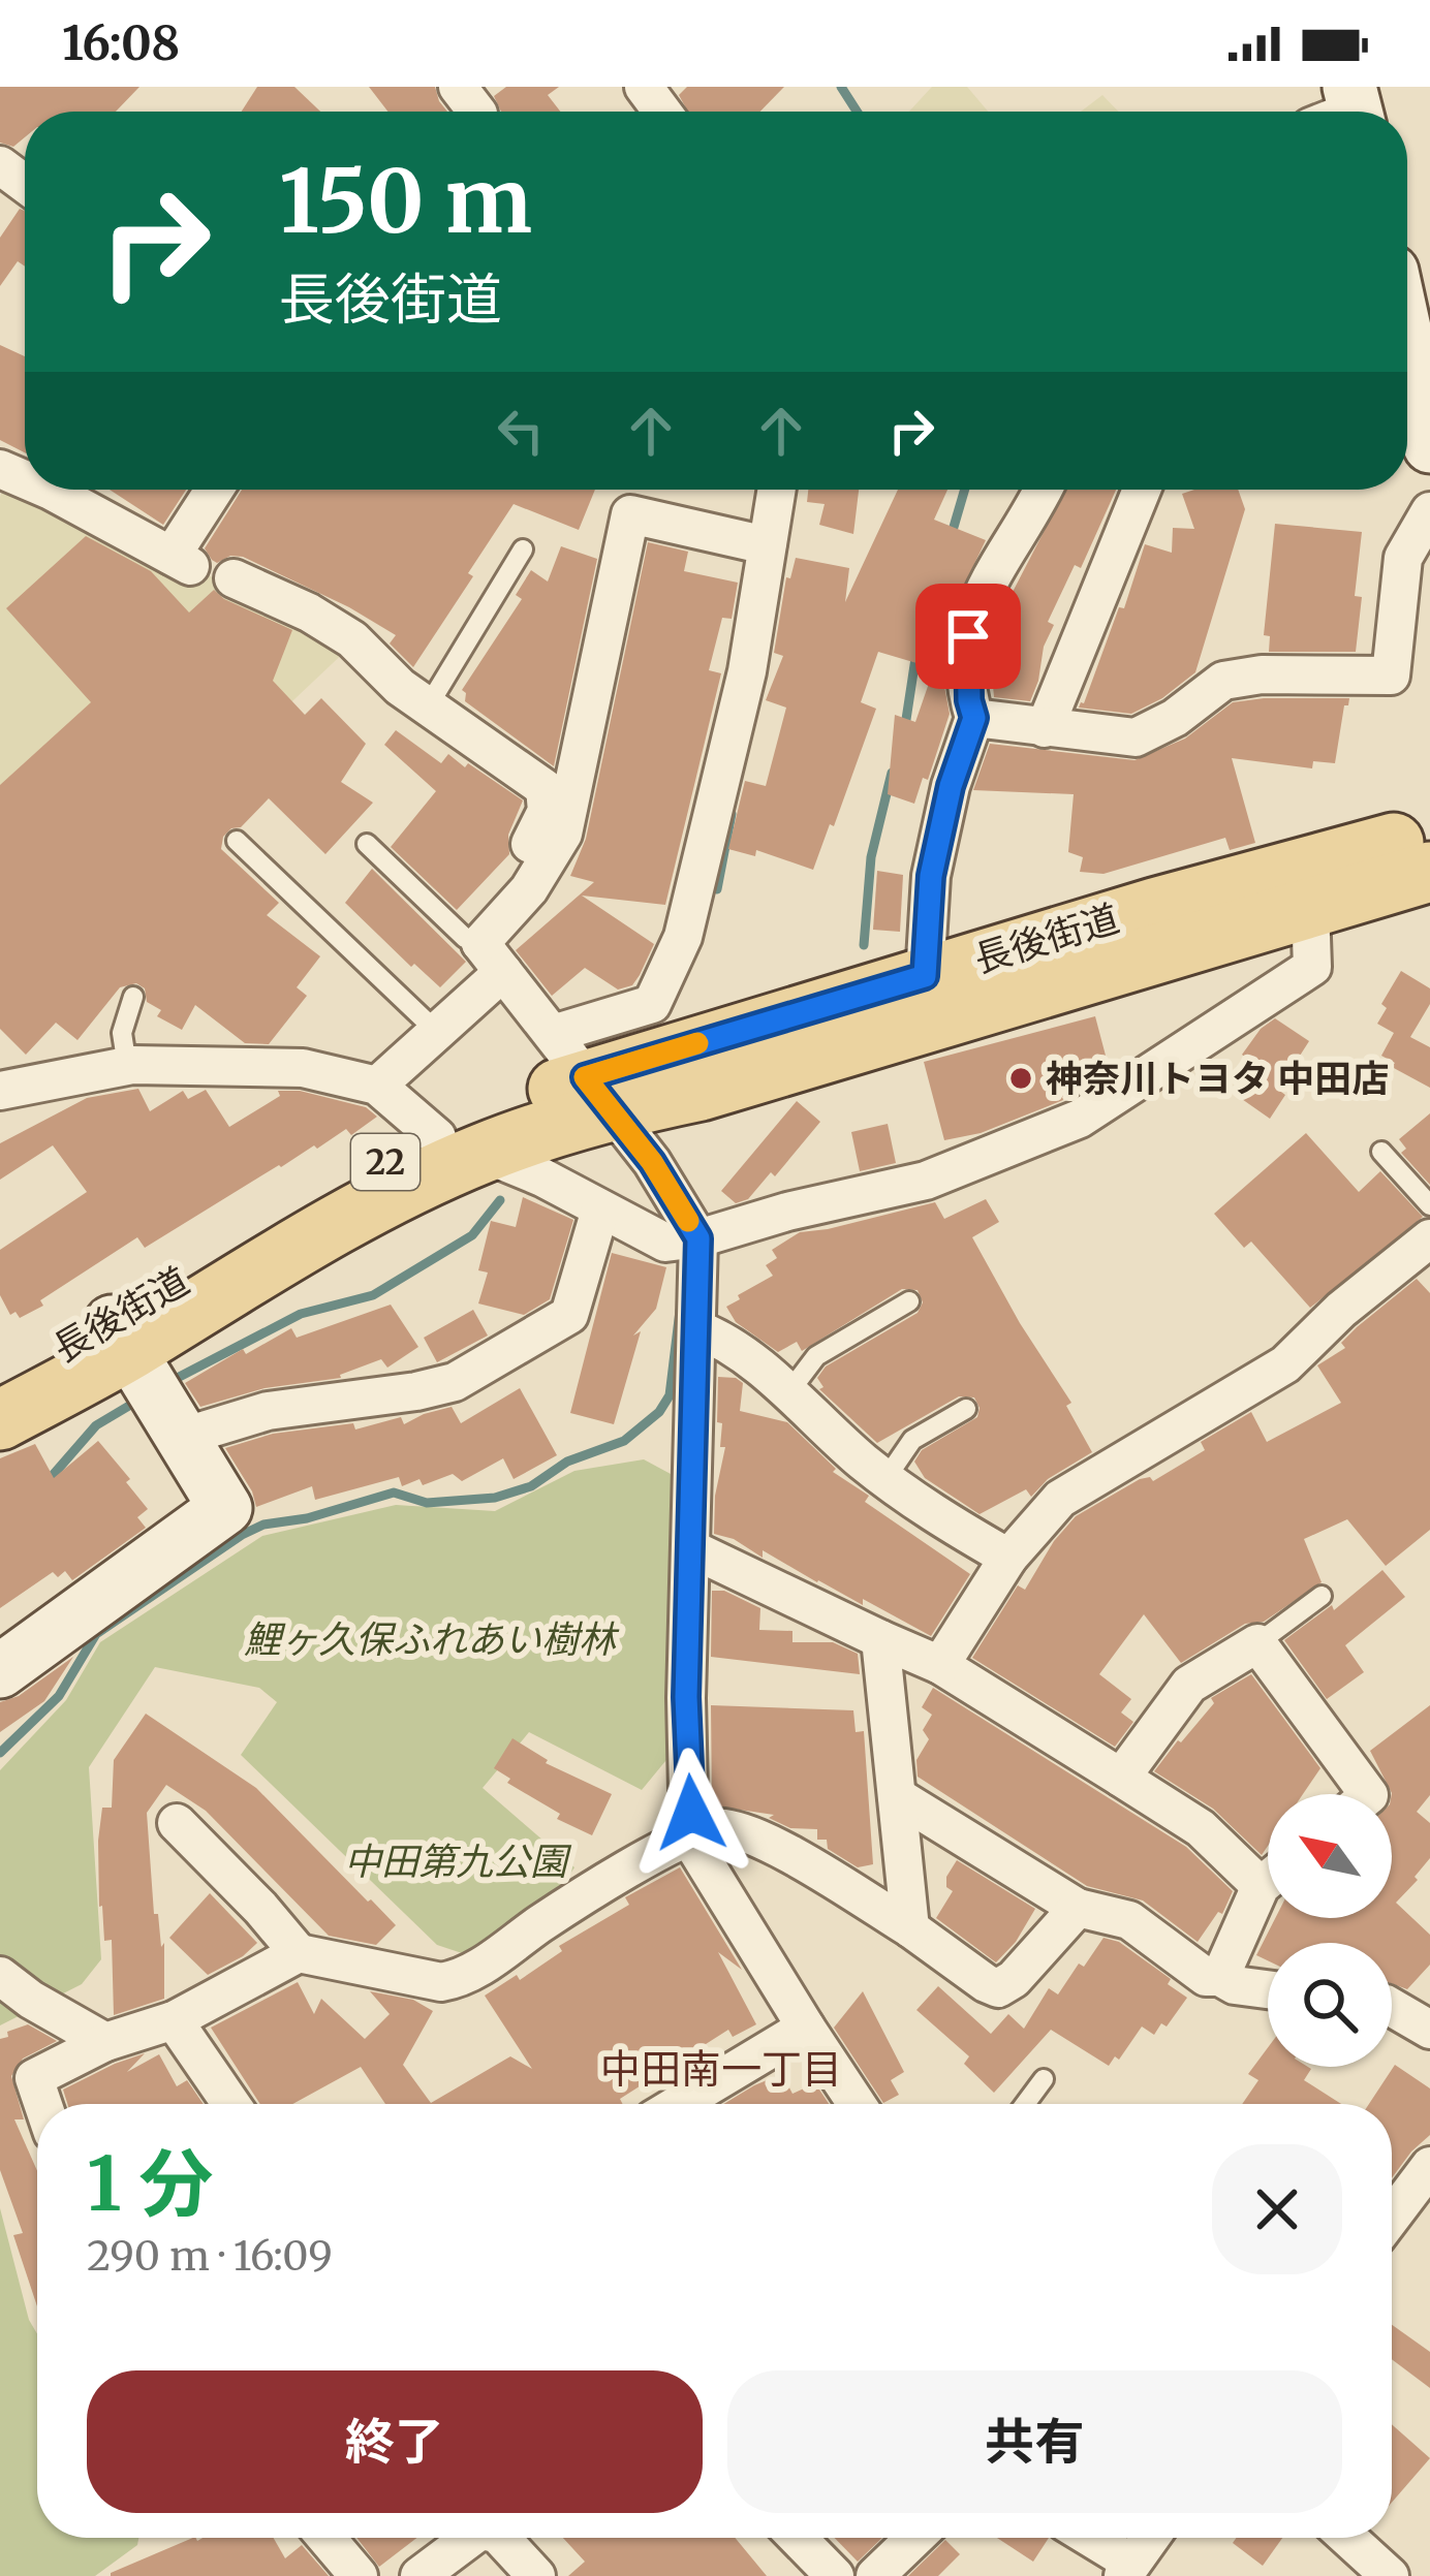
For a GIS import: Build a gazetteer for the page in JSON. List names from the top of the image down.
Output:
{
  "streets": {
    "main road": ["長後街道", "22"]
  },
  "crossings": [
    ["長後街道", "22"]
  ],
  "districts": ["中田南一丁目"],
  "parks": ["鯉ヶ久保ふれあい樹林", "中田第九公園"],
  "places": ["神奈川トヨタ 中田店"],
  "north": "top left",
  "page": {
    "status": "16:08",
    "turn": ["150 m", "長後街道"],
    "heading": ["1 分", "290 m · 16:09"],
    "buttons": ["終了", "共有"]
  }
}
